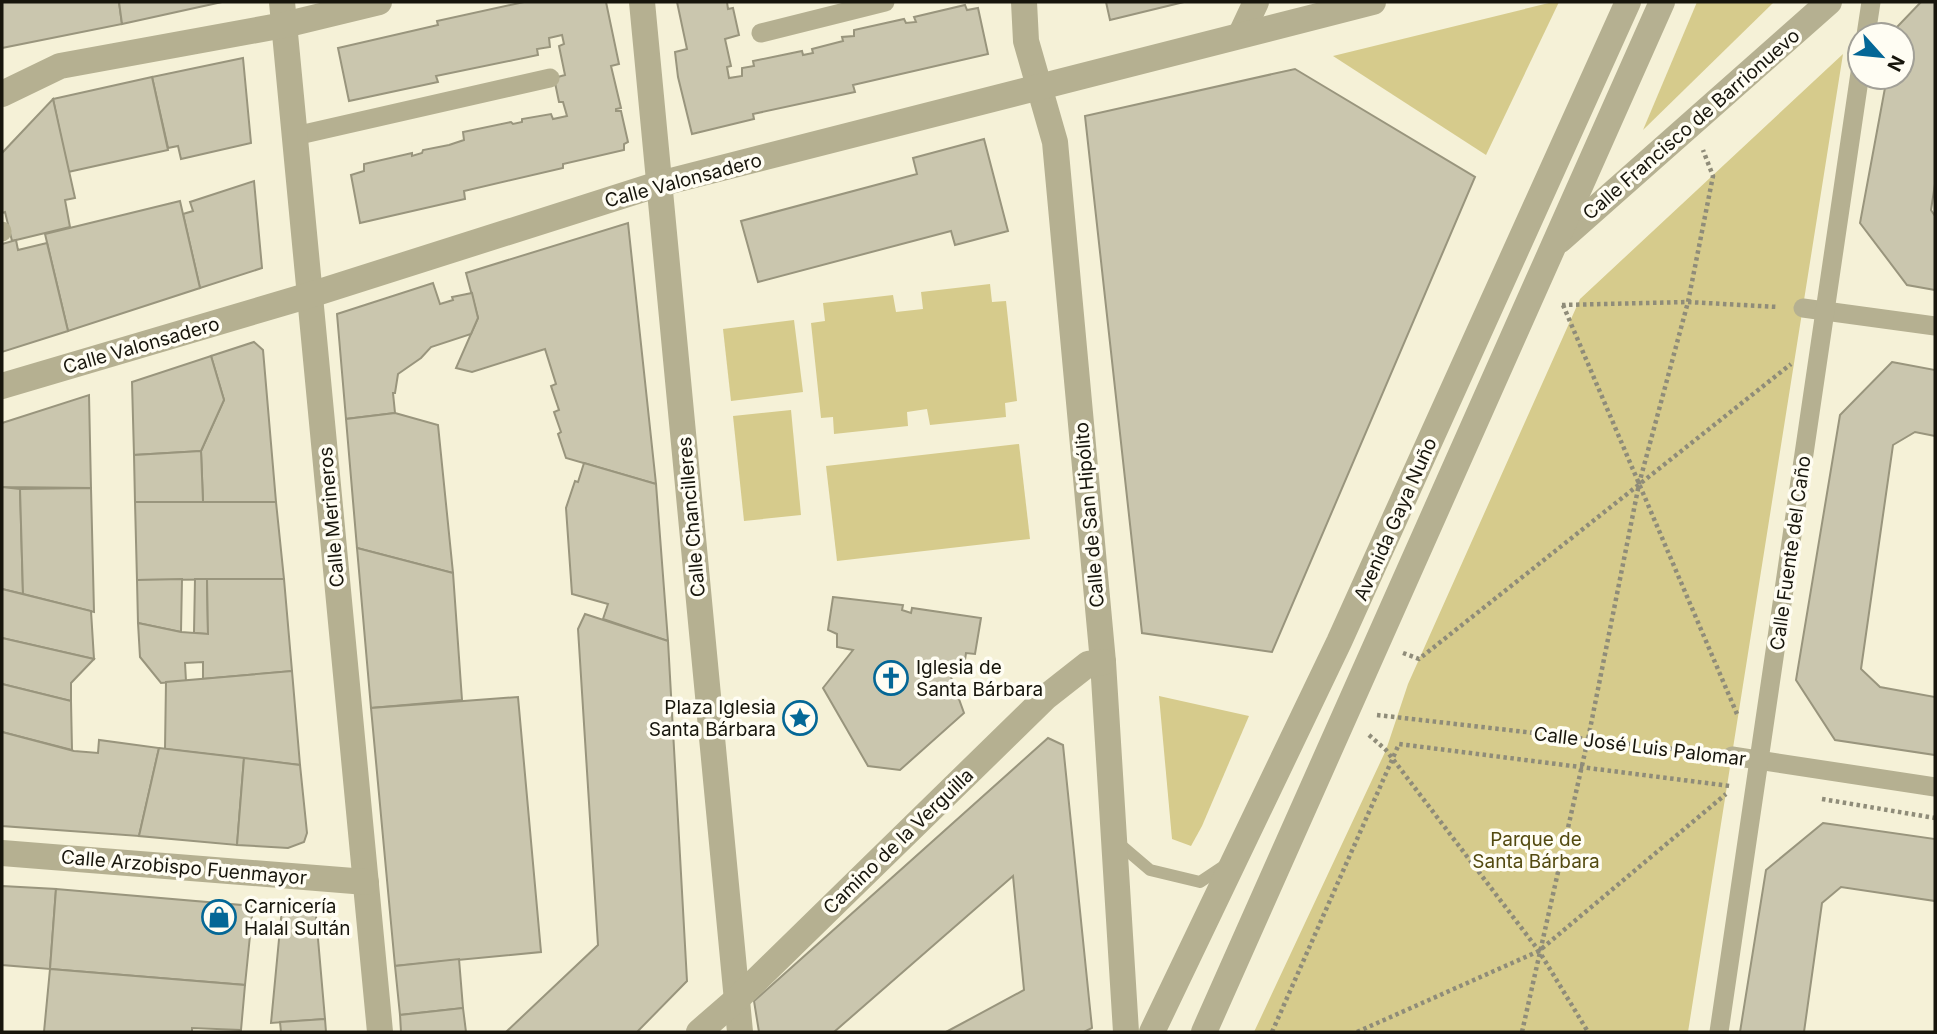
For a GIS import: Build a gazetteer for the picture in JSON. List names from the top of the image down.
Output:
{
  "streets": {
    "street": [
      "Calle Francisco de Barrionuevo",
      "Calle Valonsadero",
      "Calle de San Hipólito",
      "Calle Merineros",
      "Calle Chancilleres",
      "Avenida Gaya Nuño",
      "Calle Fuente del Caño",
      "Calle José Luis Palomar",
      "Camino de la Verguilla",
      "Calle Arzobispo Fuenmayor"
    ]
  },
  "crossings": [
    ["Calle Francisco de Barrionuevo", "Avenida Gaya Nuño"],
    ["Calle Valonsadero", "Calle de San Hipólito"],
    ["Calle Valonsadero", "Calle Merineros"],
    ["Calle Valonsadero", "Calle Chancilleres"],
    ["Calle de San Hipólito", "Camino de la Verguilla"],
    ["Calle Merineros", "Calle Arzobispo Fuenmayor"],
    ["Calle Chancilleres", "Camino de la Verguilla"],
    ["Avenida Gaya Nuño", "Calle José Luis Palomar"],
    ["Calle Fuente del Caño", "Calle José Luis Palomar"]
  ],
  "parks": ["Parque de Santa Bárbara"],
  "places": {
    "church": ["Iglesia de Santa Bárbara"],
    "place": ["Plaza Iglesia Santa Bárbara"],
    "shop": ["Carnicería Halal Sultán"]
  },
  "north": "bottom right"
}
